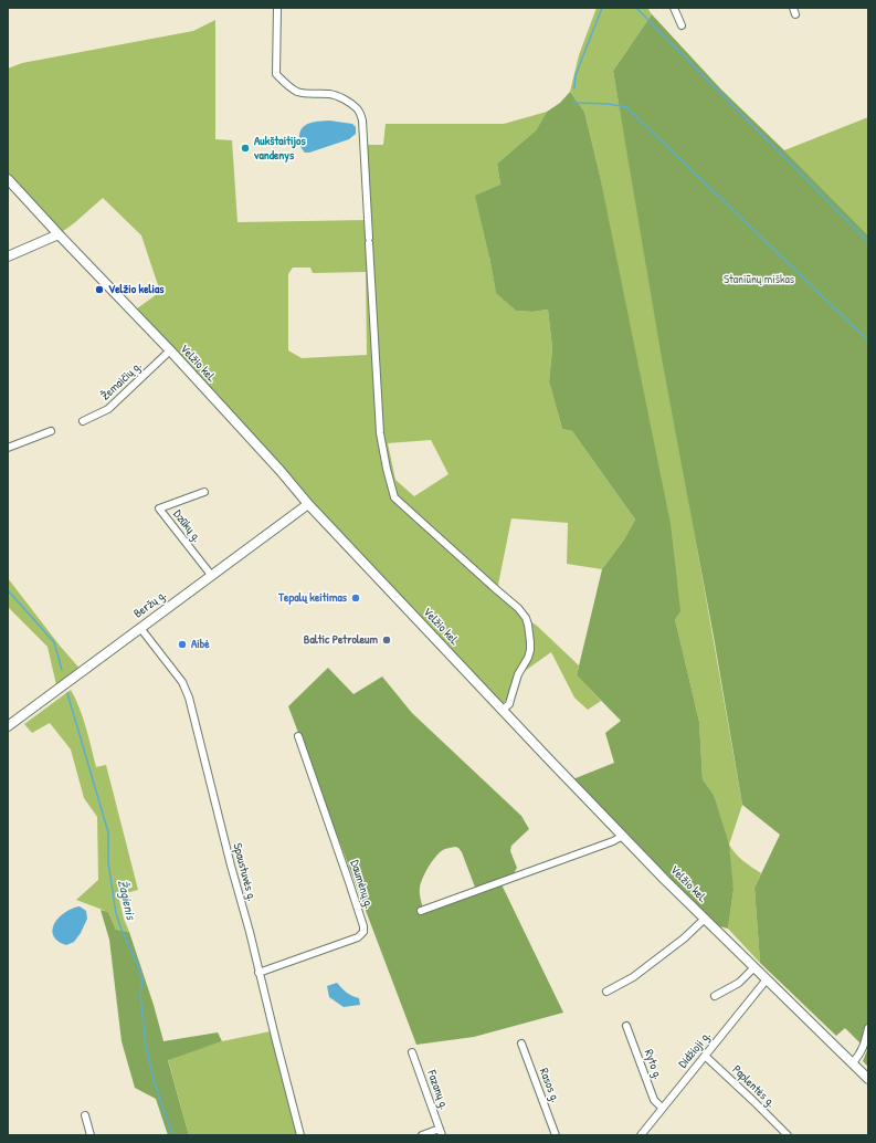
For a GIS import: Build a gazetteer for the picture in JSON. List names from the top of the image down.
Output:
{
  "streets": {
    "main road": ["Velžio kel.", "Beržų g."],
    "street": [
      "Žemaičių g.",
      "Dzūkų g.",
      "Spaustuvės g.",
      "Daumėnų g.",
      "Didžioji g.",
      "Ryto g.",
      "Rasos g.",
      "Paplentės g.",
      "Fazanų g."
    ]
  },
  "crossings": [
    ["Velžio kel.", "Žemaičių g."],
    ["Velžio kel.", "Beržų g."],
    ["Velžio kel.", "Didžioji g."],
    ["Dzūkų g.", "Beržų g."],
    ["Beržų g.", "Spaustuvės g."],
    ["Spaustuvės g.", "Daumėnų g."],
    ["Didžioji g.", "Ryto g."],
    ["Didžioji g.", "Paplentės g."]
  ],
  "water": ["Žagienis"],
  "parks": ["Staniūnų miškas"],
  "places": [
    "Aukštaitijos vandenys",
    "Velžio kelias",
    "Tepalų keitimas",
    "Baltic Petroleum",
    "Aibė"
  ]
}
